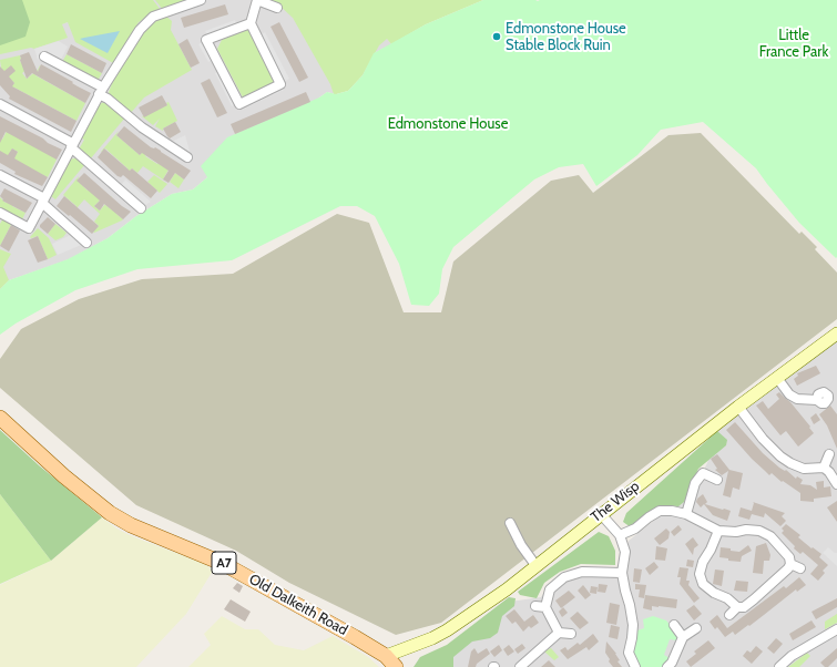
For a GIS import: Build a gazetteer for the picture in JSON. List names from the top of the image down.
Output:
{
  "streets": {
    "main road": ["A7", "Old Dalkeith Road"],
    "street": ["The Wisp"]
  },
  "crossings": [
    ["The Wisp", "Old Dalkeith Road"]
  ],
  "parks": ["Little France Park", "Edmonstone House"],
  "places": ["Edmonstone House Stable Block Ruin"]
}
